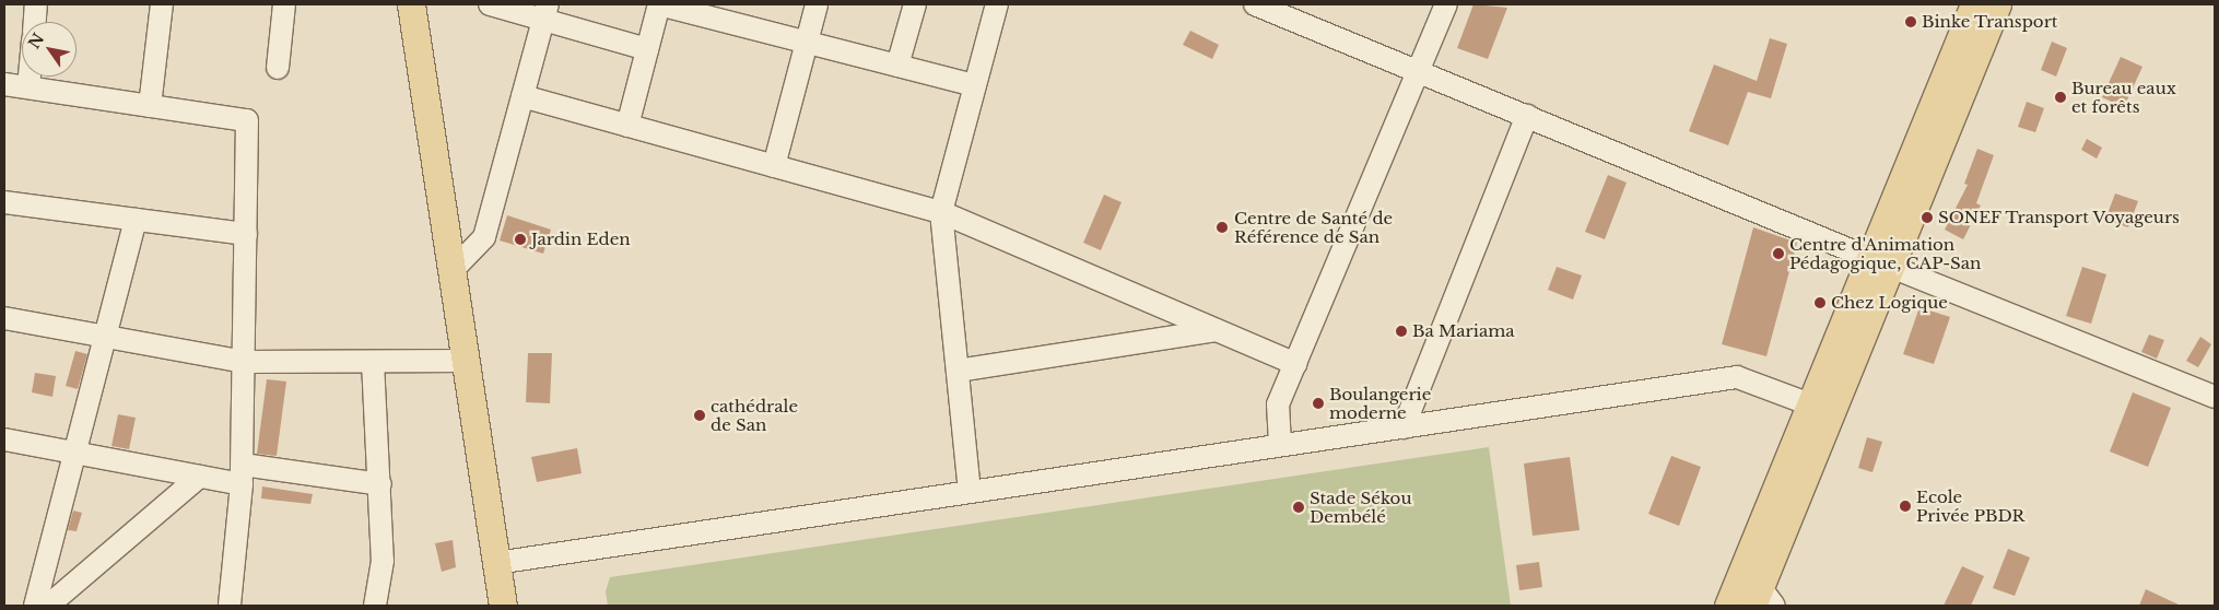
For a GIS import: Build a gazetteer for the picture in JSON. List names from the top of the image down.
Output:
{
  "places": [
    "Binke Transport",
    "Bureau eaux et forêts",
    "SONEF Transport Voyageurs",
    "Centre de Santé de Référence de San",
    "Jardin Eden",
    "Centre d'Animation Pédagogique, CAP-San",
    "Chez Logique",
    "Ba Mariama",
    "Boulangerie moderne",
    "cathédrale de San",
    "Ecole Privée PBDR",
    "Stade Sékou Dembélé"
  ],
  "north": "top left"
}
